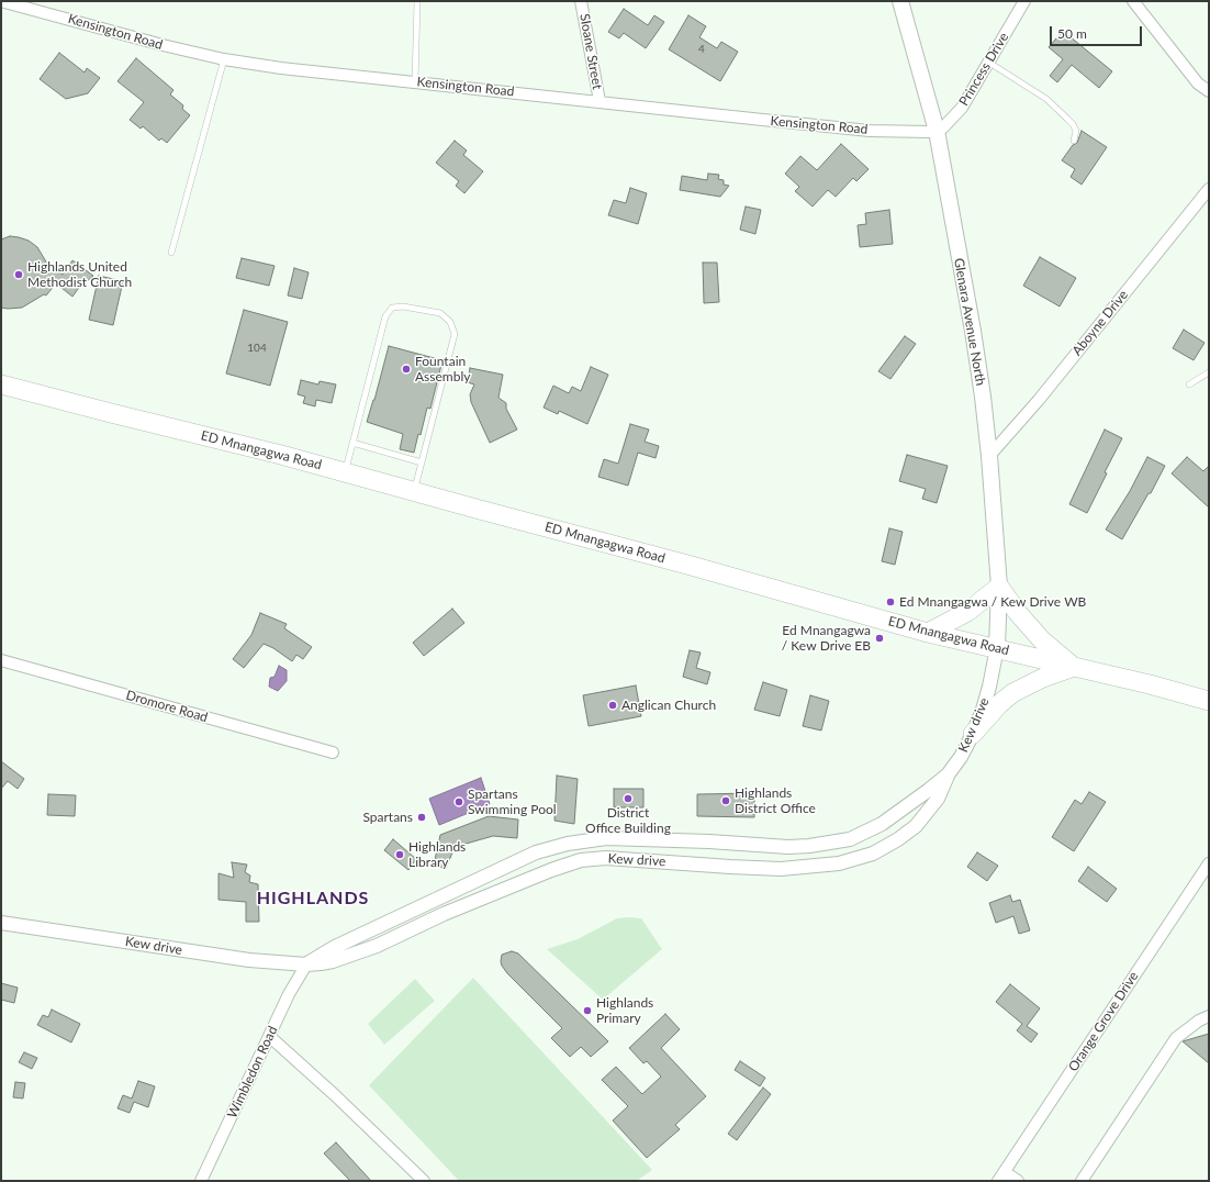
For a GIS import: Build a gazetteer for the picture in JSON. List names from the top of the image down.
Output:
{
  "streets": {
    "highway": ["ED Mnangagwa Road"],
    "main road": ["Glenara Avenue North"],
    "street": [
      "Kensington Road",
      "Sloane Street",
      "Princess Drive",
      "Aboyne Drive",
      "Dromore Road",
      "Kew drive",
      "Orange Grove Drive",
      "Wimbledon Road"
    ]
  },
  "crossings": [
    ["Kensington Road", "Sloane Street"],
    ["Kensington Road", "Princess Drive"],
    ["Kensington Road", "Glenara Avenue North"],
    ["Princess Drive", "Glenara Avenue North"],
    ["Glenara Avenue North", "Aboyne Drive"],
    ["Glenara Avenue North", "ED Mnangagwa Road"],
    ["Glenara Avenue North", "Kew drive"],
    ["ED Mnangagwa Road", "Kew drive"],
    ["Kew drive", "Wimbledon Road"]
  ],
  "districts": ["HIGHLANDS"],
  "places": [
    "Highlands United Methodist Church",
    "Fountain Assembly",
    "Ed Mnangagwa / Kew Drive WB",
    "Ed Mnangagwa / Kew Drive EB",
    "Anglican Church",
    "District Office Building",
    "Highlands District Office",
    "Spartans Swimming Pool",
    "Spartans",
    "Highlands Library",
    "Highlands Primary"
  ],
  "house_numbers": ["4", "104"],
  "scale_bar": "50 m"
}
